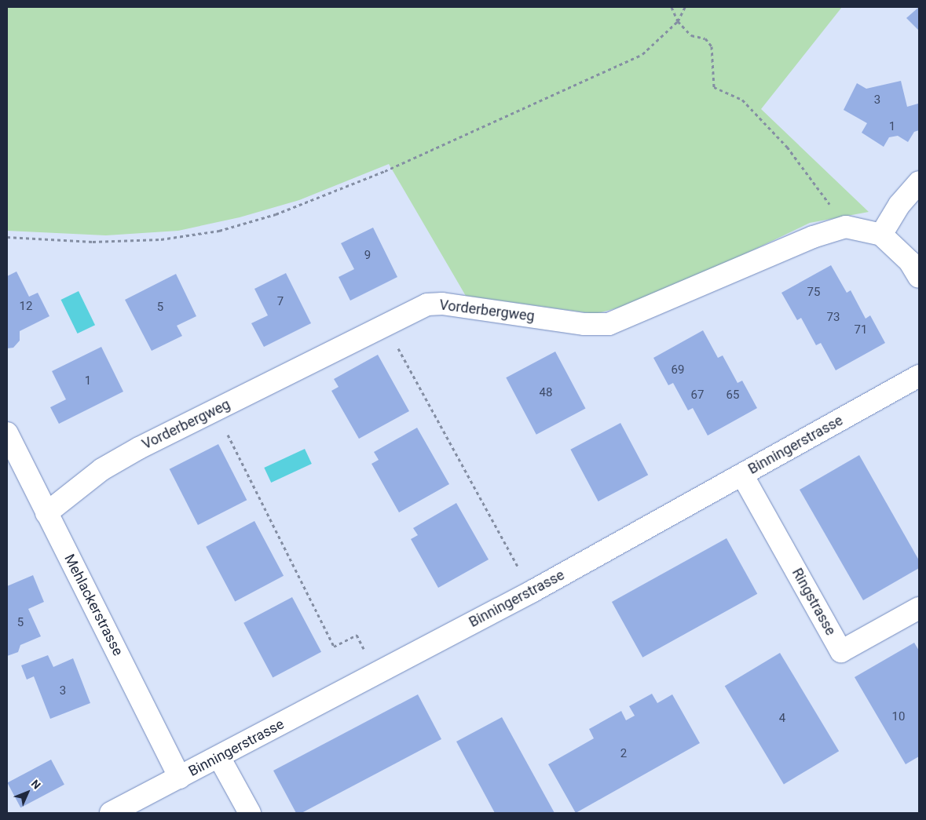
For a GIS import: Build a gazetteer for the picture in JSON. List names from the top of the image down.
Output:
{
  "streets": {
    "street": [
      "Vorderbergweg",
      "Binningerstrasse",
      "Ringstrasse",
      "Mehlackerstrasse"
    ]
  },
  "crossings": [
    ["Vorderbergweg", "Mehlackerstrasse"],
    ["Binningerstrasse", "Ringstrasse"],
    ["Binningerstrasse", "Mehlackerstrasse"]
  ],
  "house_numbers": [
    "3",
    "1",
    "9",
    "75",
    "7",
    "12",
    "5",
    "73",
    "71",
    "69",
    "1",
    "48",
    "67",
    "65",
    "5",
    "3",
    "10",
    "4",
    "2"
  ],
  "north": "top right"
}
